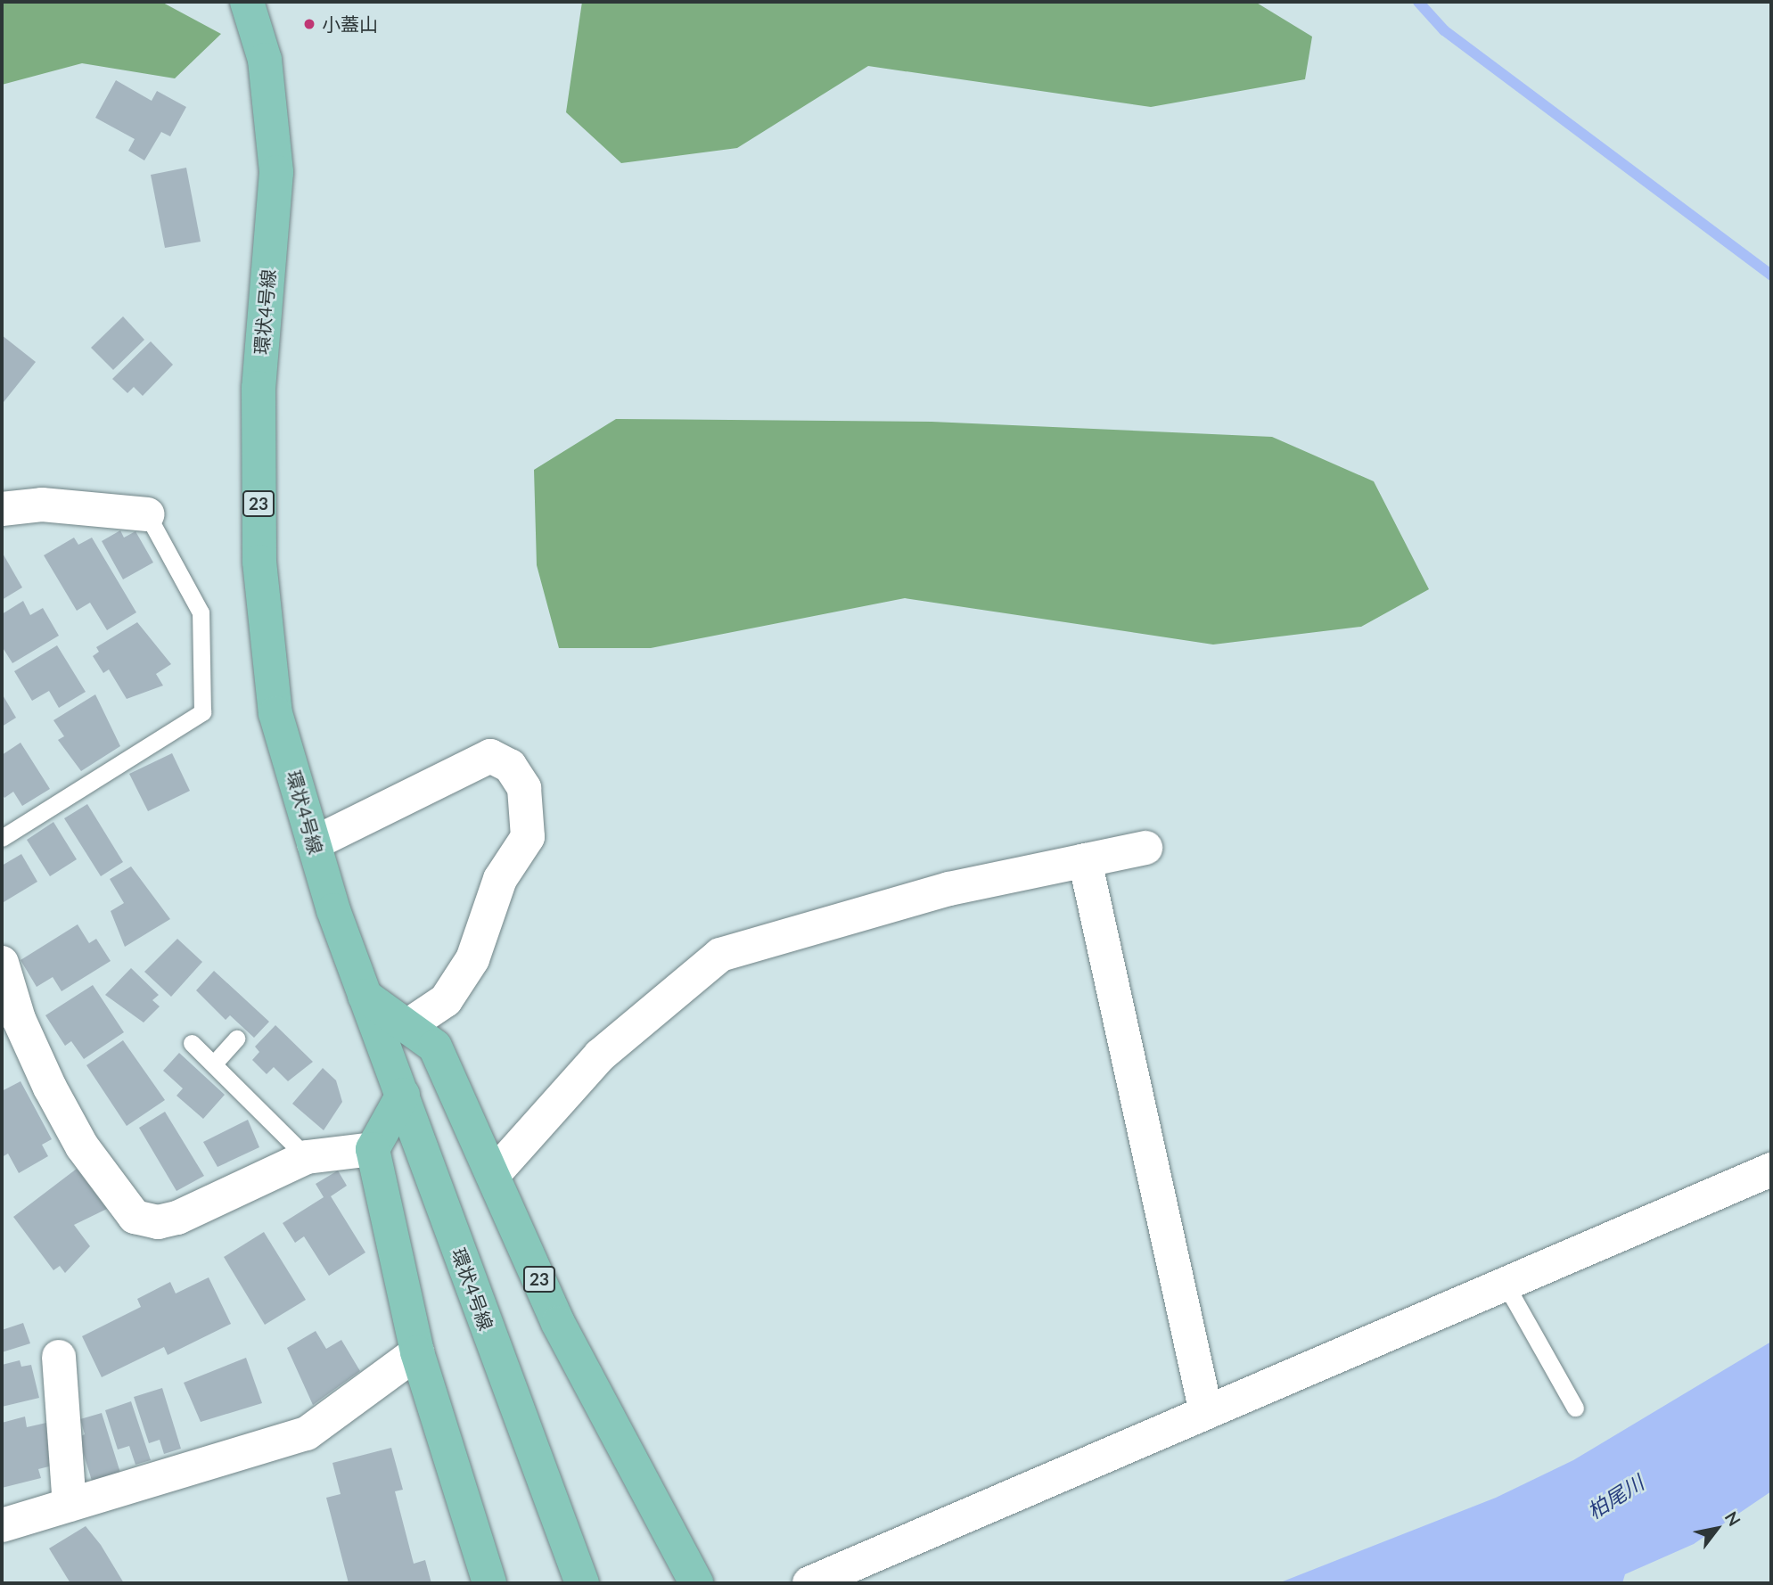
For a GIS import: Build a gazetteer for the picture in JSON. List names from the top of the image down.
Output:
{
  "streets": {
    "main road": ["環状4号線", "23"]
  },
  "crossings": [
    ["環状4号線", "23"]
  ],
  "water": ["柏尾川"],
  "places": ["小蓋山"],
  "north": "top right"
}
